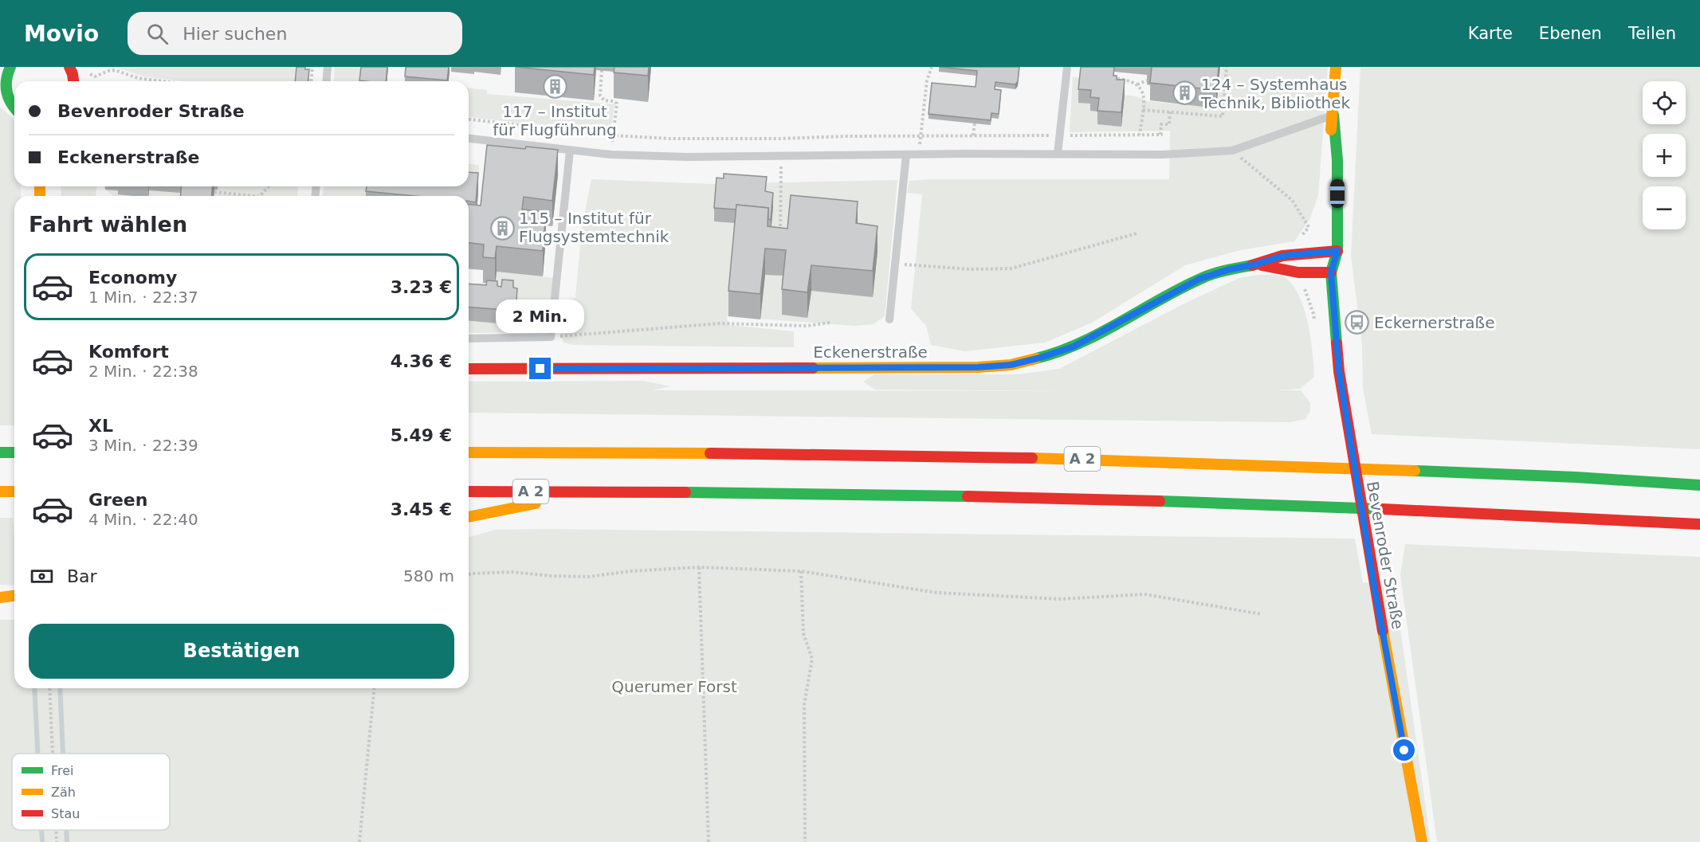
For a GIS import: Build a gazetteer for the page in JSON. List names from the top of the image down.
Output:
{
  "streets": {
    "main road": ["Eckenerstraße", "A 2", "Bevenroder Straße"]
  },
  "crossings": [
    ["Eckenerstraße", "Bevenroder Straße"]
  ],
  "parks": ["Querumer Forst"],
  "places": {
    "building": ["117 – Institut für Flugführung", "124 – Systemhaus Technik, Bibliothek", "115 – Institut für Flugsystemtechnik"],
    "bus stop": ["Eckernerstraße"]
  },
  "legend": ["Frei", "Zäh", "Stau"],
  "page": {
    "header": "Movio",
    "search": "Hier suchen",
    "nav": ["Karte", "Ebenen", "Teilen"],
    "map_buttons": ["+", "−"],
    "banner": ["Bevenroder Straße", "Eckenerstraße"],
    "heading": "Fahrt wählen",
    "list": [
      {
        "name": "Economy",
        "note": "1 Min. · 22:37",
        "value": "3.23 €"
      },
      {
        "name": "Komfort",
        "note": "2 Min. · 22:38",
        "value": "4.36 €"
      },
      {
        "name": "XL",
        "note": "3 Min. · 22:39",
        "value": "5.49 €"
      },
      {
        "name": "Green",
        "note": "4 Min. · 22:40",
        "value": "3.45 €"
      }
    ],
    "bubble": "2 Min.",
    "pay": ["Bar", "580 m"],
    "buttons": "Bestätigen"
  }
}
